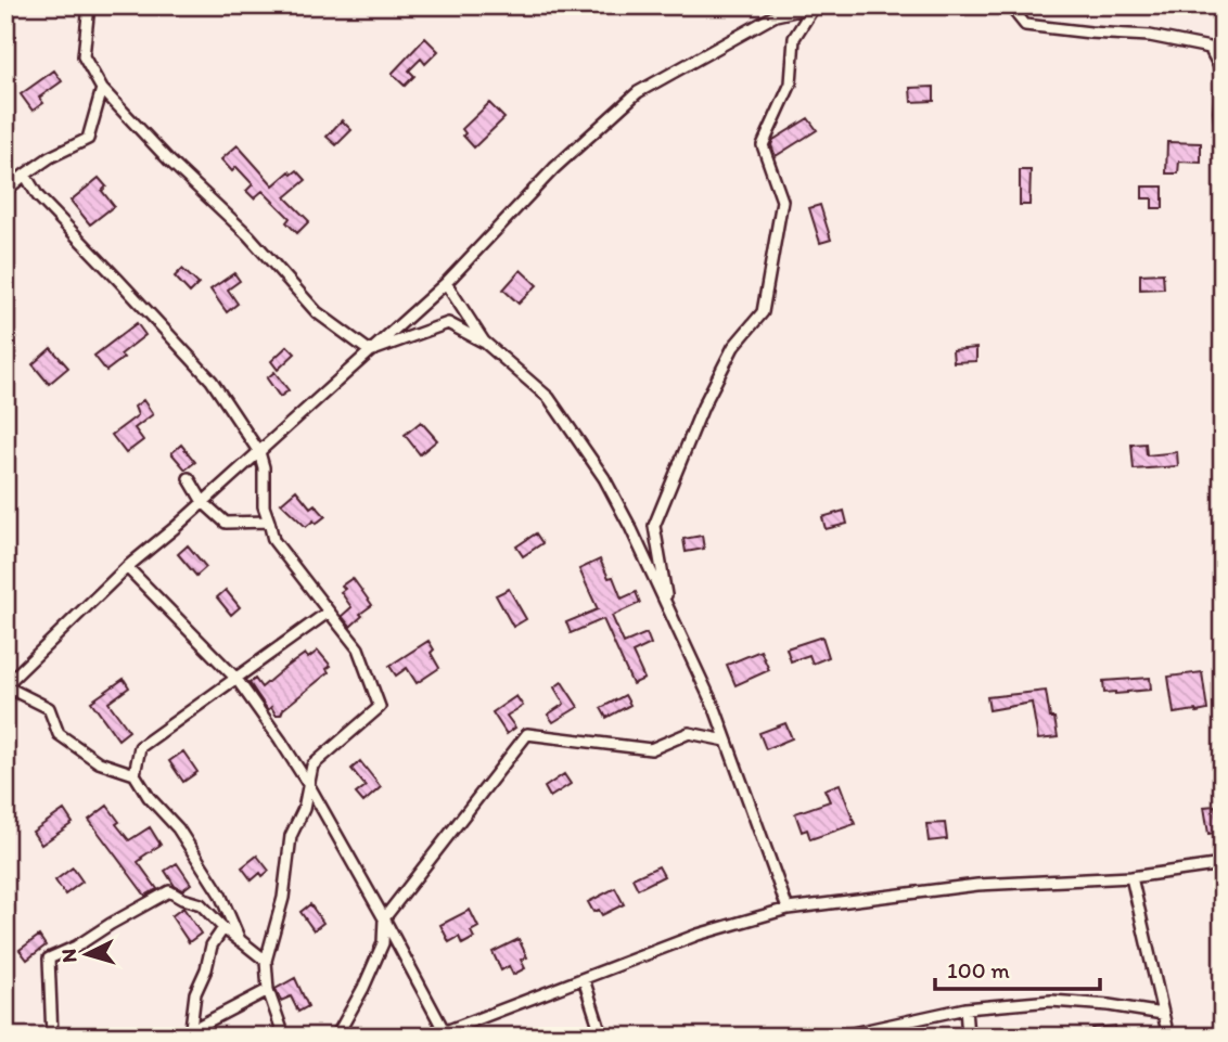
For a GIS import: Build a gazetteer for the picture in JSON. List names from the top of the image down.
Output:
{
  "scale_bar": "100 m",
  "north": "left"
}
